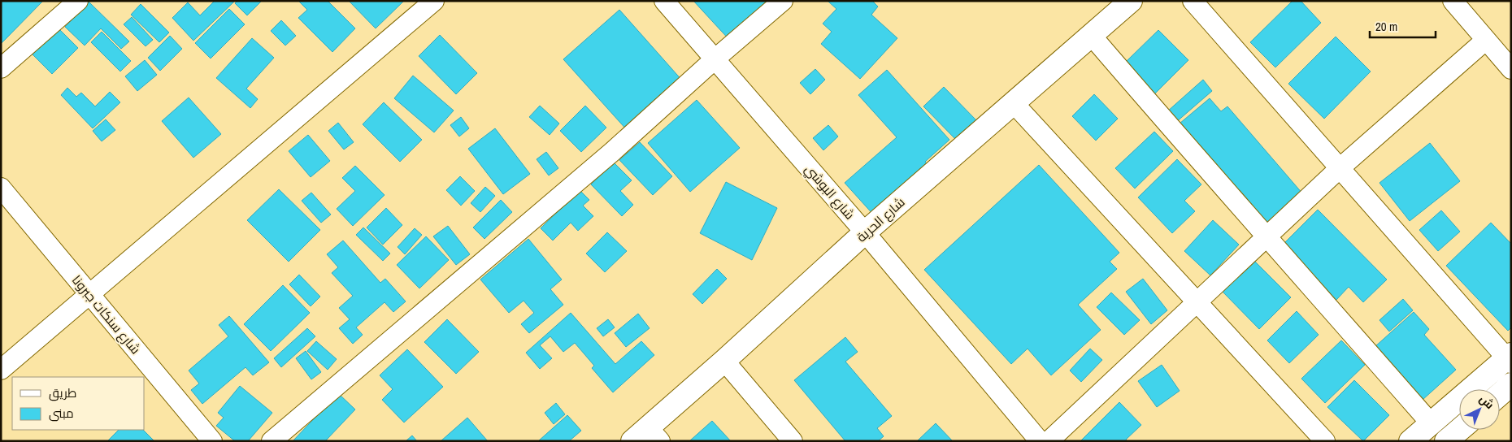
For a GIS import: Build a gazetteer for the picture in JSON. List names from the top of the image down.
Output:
{
  "streets": {
    "street": ["شارع البوشي", "شارع الحرية", "شارع سنكات جبرونا"]
  },
  "crossings": [
    ["شارع البوشي", "شارع الحرية"]
  ],
  "legend": ["طريق", "مبنى"],
  "scale_bar": "20 m",
  "north": "top right"
}
